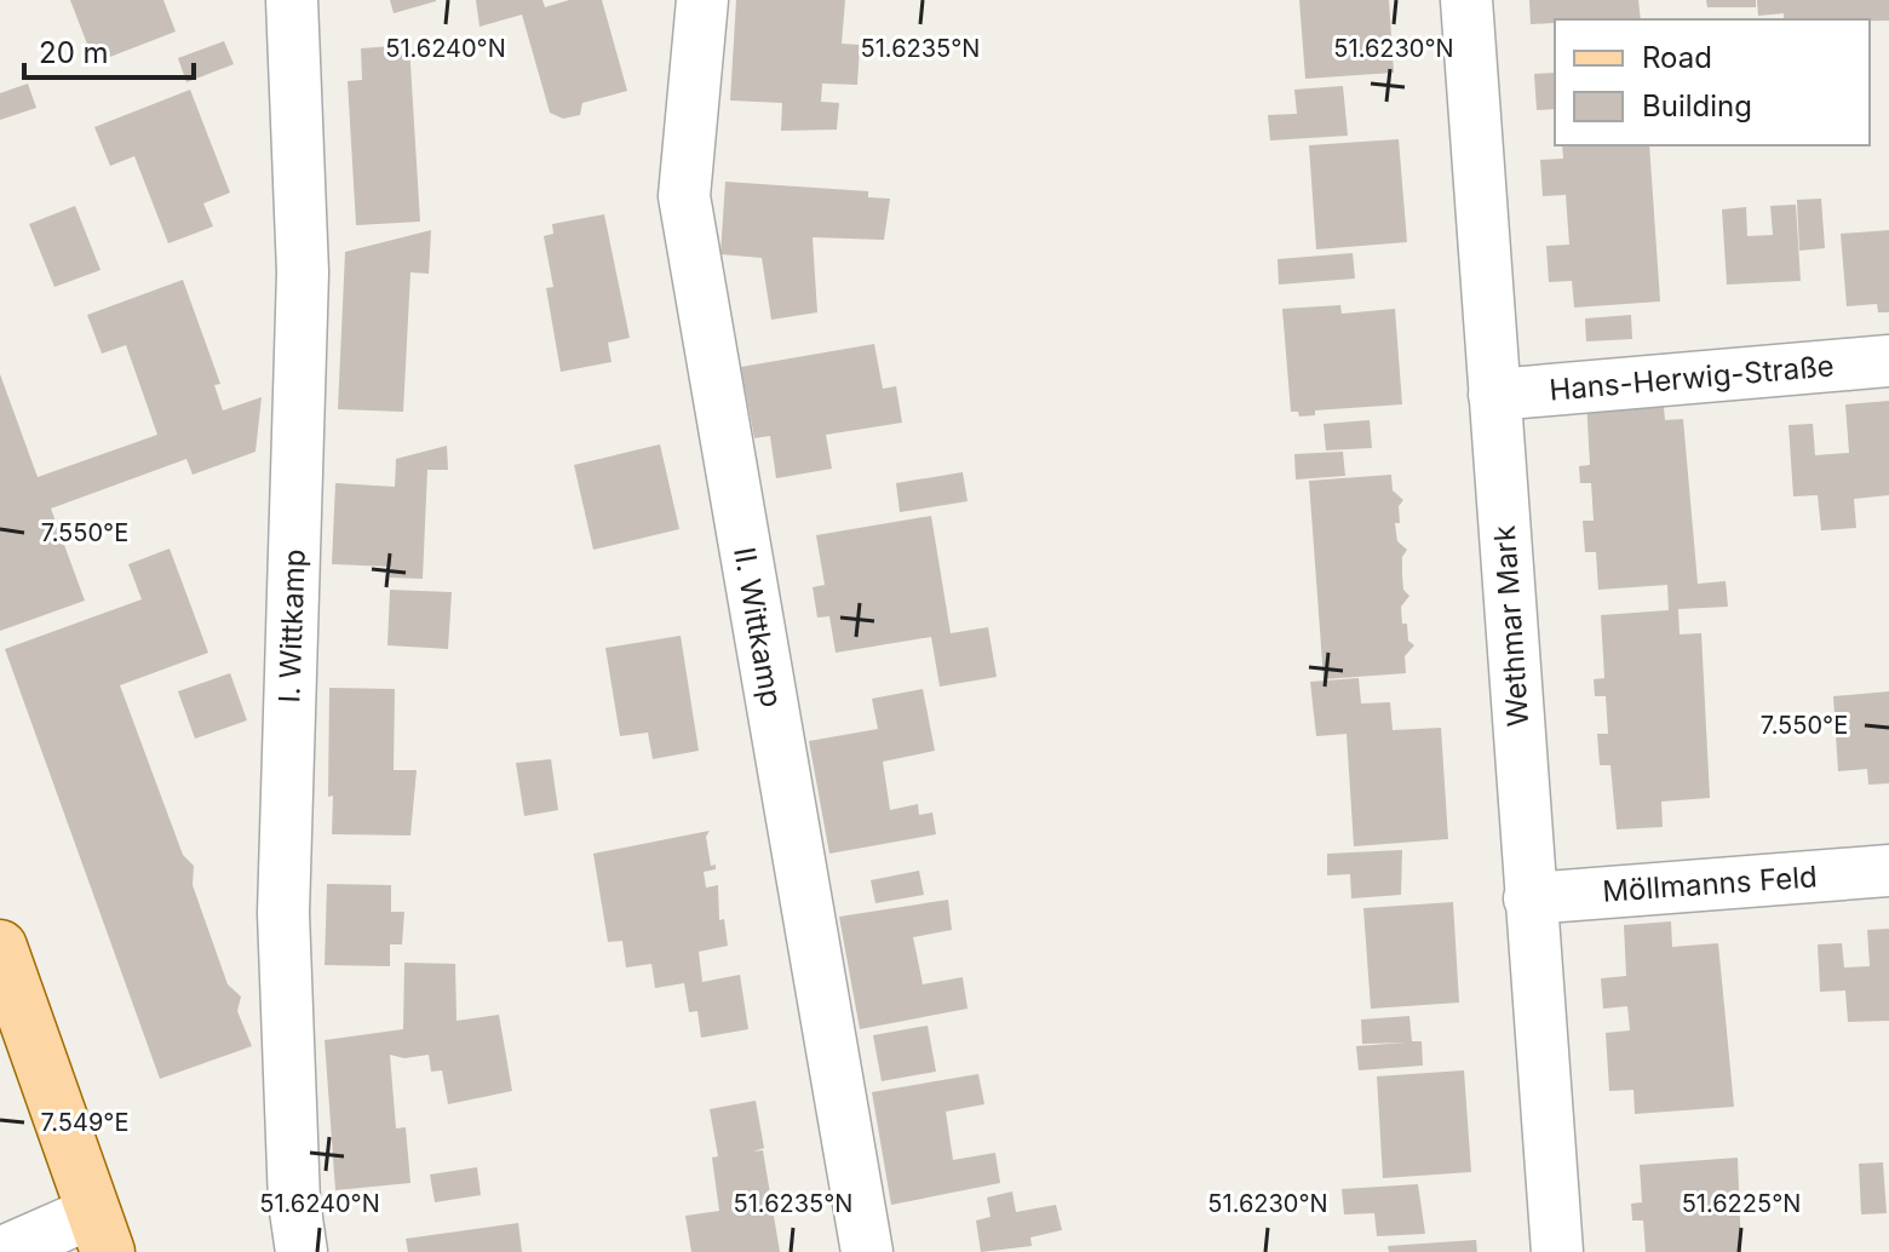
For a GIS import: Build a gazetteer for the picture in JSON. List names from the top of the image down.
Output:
{
  "streets": {
    "street": [
      "Hans-Herwig-Straße",
      "I. Wittkamp",
      "Wethmar Mark",
      "II. Wittkamp",
      "Möllmanns Feld"
    ]
  },
  "crossings": [
    ["Hans-Herwig-Straße", "Wethmar Mark"],
    ["Wethmar Mark", "Möllmanns Feld"]
  ],
  "legend": ["Road", "Building"],
  "scale_bar": "20 m",
  "coordinates": [
    "51.6240°N",
    "51.6235°N",
    "51.6230°N",
    "7.550°E",
    "7.549°E",
    "51.6225°N"
  ]
}
